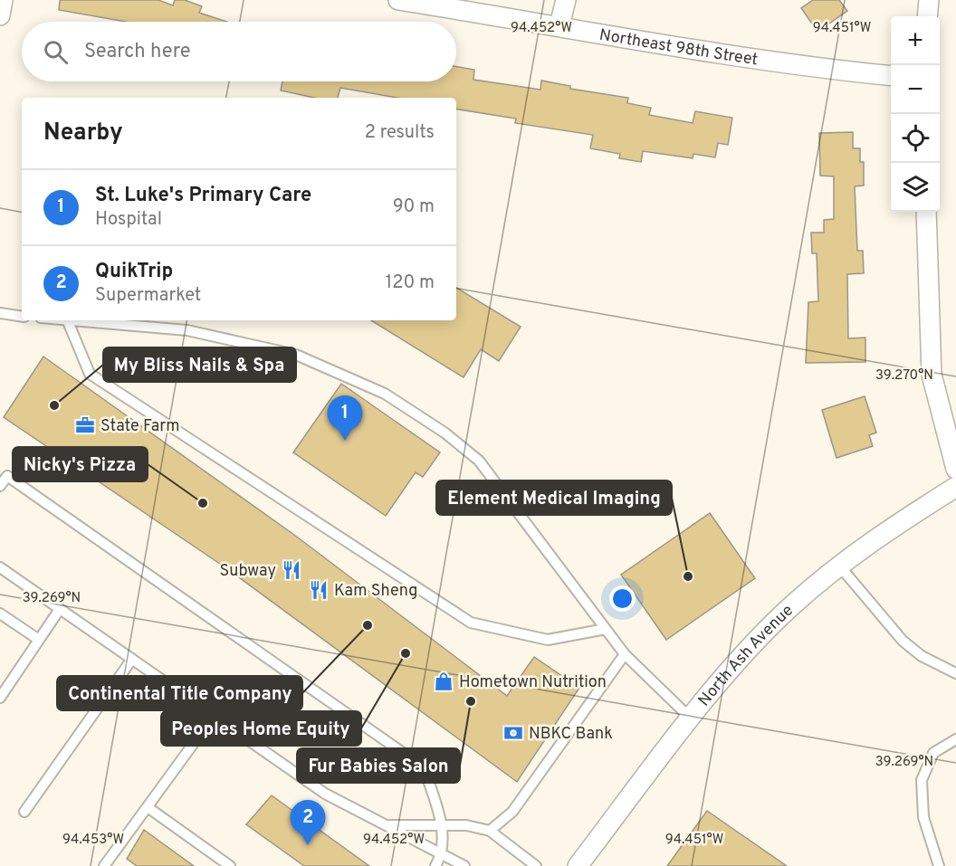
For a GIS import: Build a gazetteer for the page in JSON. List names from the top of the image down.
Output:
{
  "streets": {
    "street": ["Northeast 98th Street", "North Ash Avenue"]
  },
  "places": {
    "other": [
      "My Bliss Nails & Spa",
      "Nicky's Pizza",
      "Element Medical Imaging",
      "Continental Title Company",
      "Peoples Home Equity",
      "Fur Babies Salon"
    ],
    "office": ["State Farm"],
    "restaurant": ["Subway", "Kam Sheng"],
    "shop": ["Hometown Nutrition"],
    "bank": ["NBKC Bank"]
  },
  "page": {
    "map_buttons": ["+", "−"],
    "search": "Search here",
    "heading": ["Nearby", "2 results"],
    "list": [
      {
        "mark": "1",
        "name": "St. Luke's Primary Care",
        "note": "Hospital",
        "value": "90 m"
      },
      {
        "mark": "2",
        "name": "QuikTrip",
        "note": "Supermarket",
        "value": "120 m"
      }
    ],
    "pins": ["1", "2"]
  },
  "coordinates": [
    "94.452°W",
    "94.451°W",
    "39.270°N",
    "39.269°N",
    "94.453°W"
  ]
}
